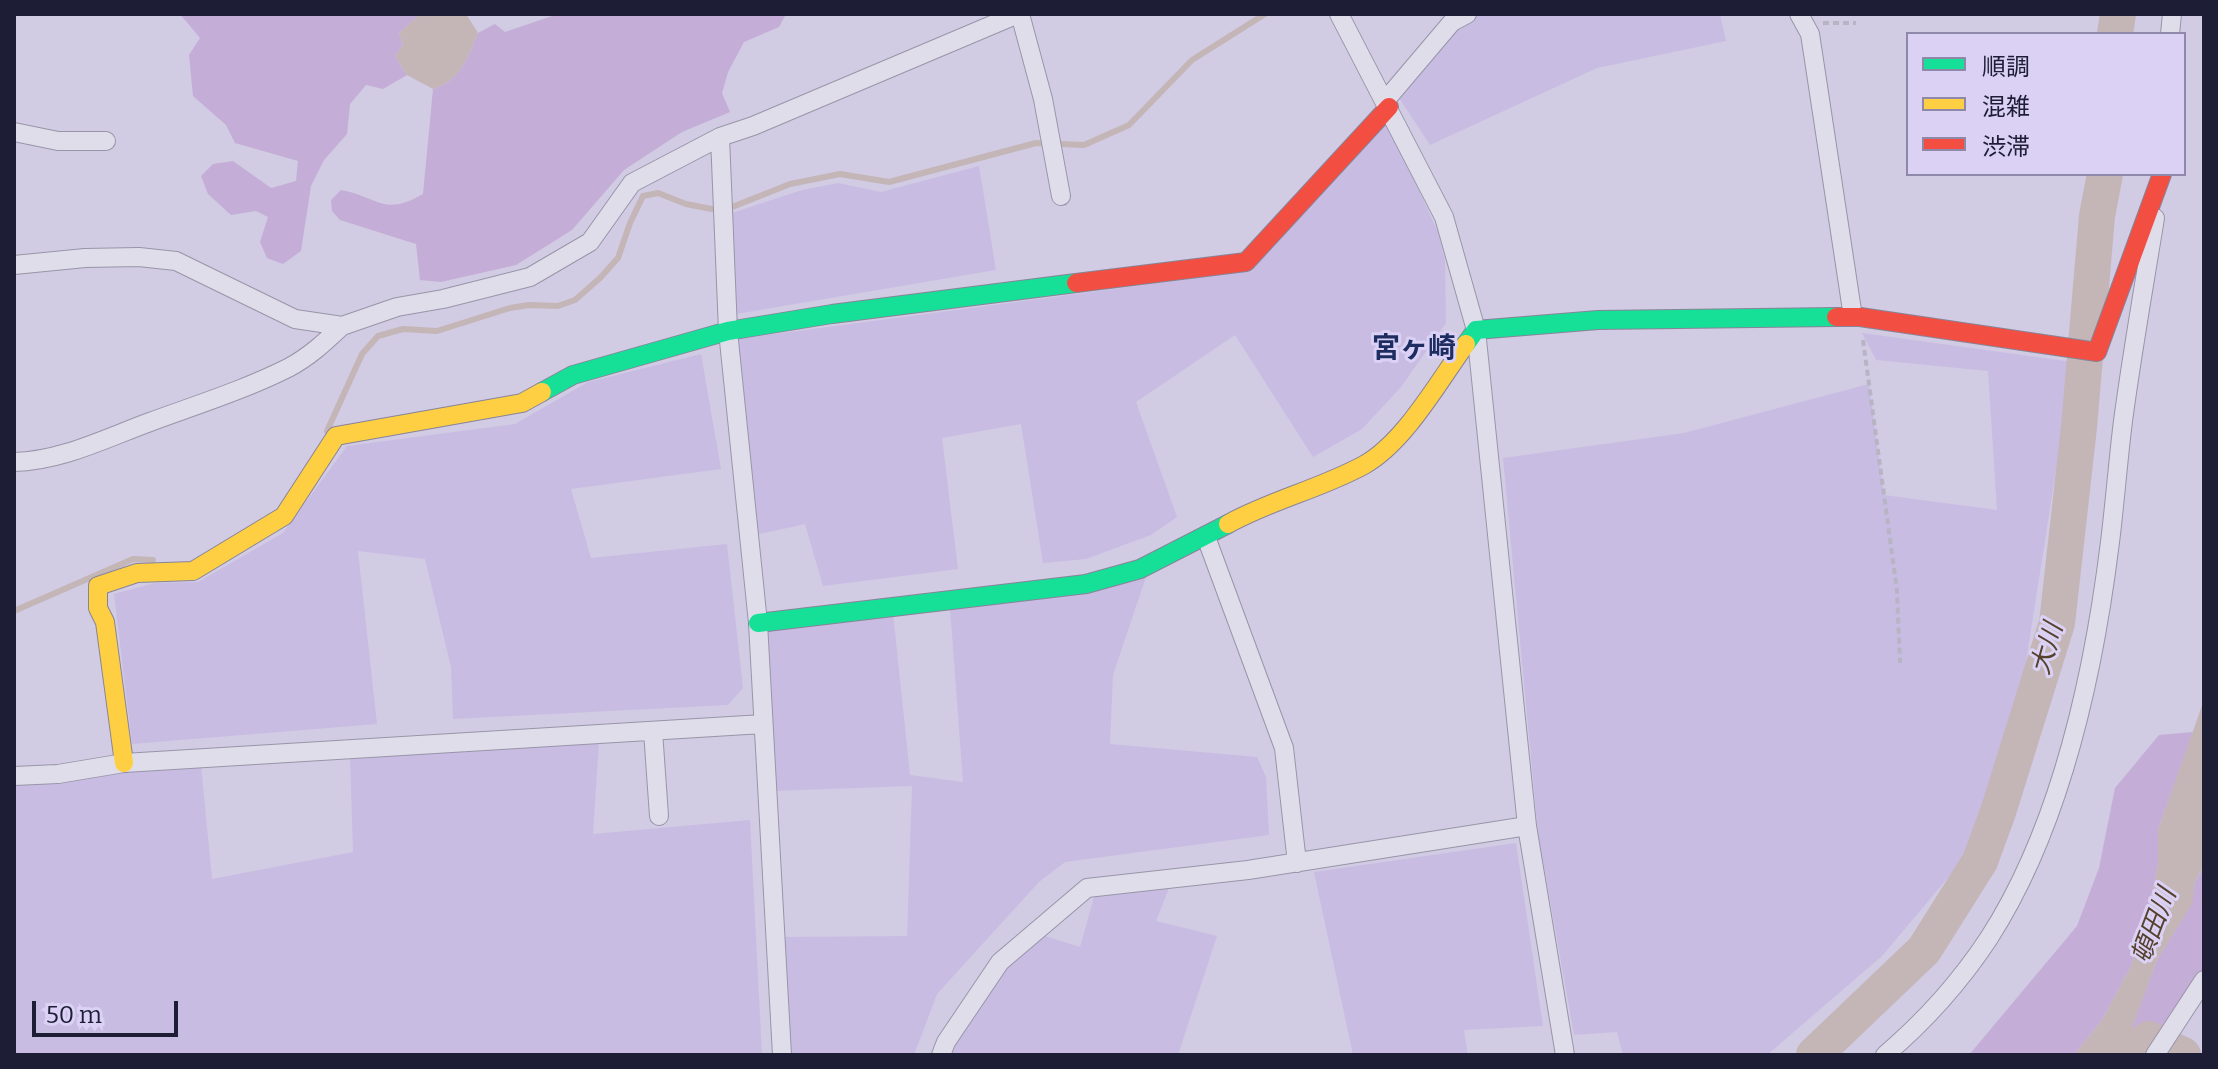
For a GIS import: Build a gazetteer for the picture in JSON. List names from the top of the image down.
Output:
{
  "districts": ["宮ヶ崎"],
  "water": ["大川", "頓田川"],
  "legend": ["順調", "混雑", "渋滞"],
  "scale_bar": "50 m"
}
